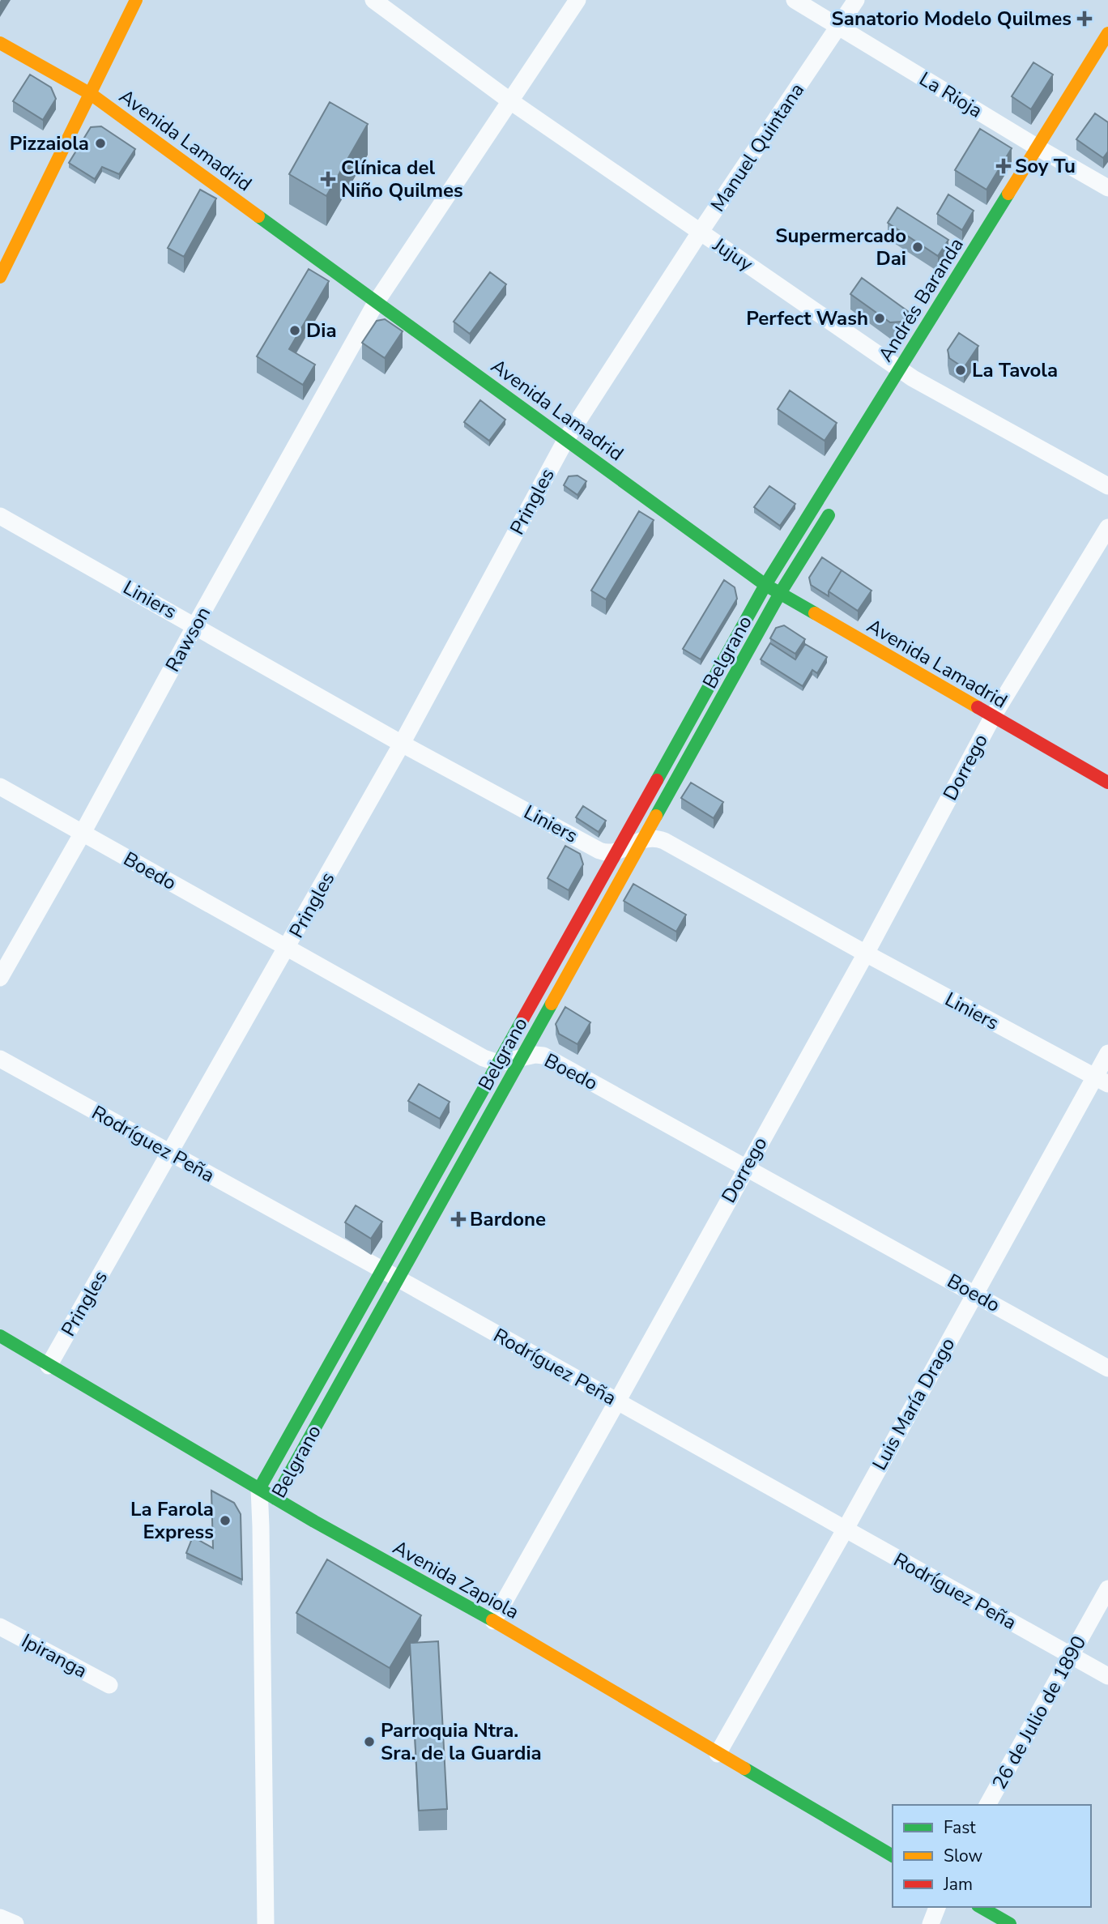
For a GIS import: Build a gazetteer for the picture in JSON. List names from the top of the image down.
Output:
{
  "streets": {
    "main road": [
      "Avenida Lamadrid",
      "Andrés Baranda",
      "Belgrano",
      "Avenida Zapiola"
    ],
    "street": [
      "La Rioja",
      "Manuel Quintana",
      "Jujuy",
      "Pringles",
      "Liniers",
      "Rawson",
      "Dorrego",
      "Boedo",
      "Rodríguez Peña",
      "Luis María Drago",
      "Ipiranga",
      "26 de Julio de 1890"
    ]
  },
  "crossings": [
    ["La Rioja", "Manuel Quintana"],
    ["La Rioja", "Andrés Baranda"],
    ["Avenida Lamadrid", "Manuel Quintana"],
    ["Avenida Lamadrid", "Andrés Baranda"],
    ["Avenida Lamadrid", "Pringles"],
    ["Avenida Lamadrid", "Rawson"],
    ["Avenida Lamadrid", "Belgrano"],
    ["Avenida Lamadrid", "Dorrego"],
    ["Manuel Quintana", "Jujuy"],
    ["Manuel Quintana", "Pringles"],
    ["Jujuy", "Andrés Baranda"],
    ["Jujuy", "Rawson"],
    ["Andrés Baranda", "Belgrano"],
    ["Pringles", "Liniers"],
    ["Pringles", "Boedo"],
    ["Pringles", "Rodríguez Peña"],
    ["Pringles", "Avenida Zapiola"],
    ["Liniers", "Rawson"],
    ["Liniers", "Belgrano"],
    ["Liniers", "Dorrego"],
    ["Liniers", "Luis María Drago"],
    ["Rawson", "Boedo"],
    ["Belgrano", "Boedo"],
    ["Belgrano", "Rodríguez Peña"],
    ["Belgrano", "Avenida Zapiola"],
    ["Dorrego", "Boedo"],
    ["Dorrego", "Rodríguez Peña"],
    ["Dorrego", "Avenida Zapiola"],
    ["Boedo", "Luis María Drago"],
    ["Rodríguez Peña", "Luis María Drago"],
    ["Rodríguez Peña", "26 de Julio de 1890"],
    ["Luis María Drago", "Avenida Zapiola"]
  ],
  "places": {
    "health": [
      "Sanatorio Modelo Quilmes",
      "Soy Tu",
      "Clínica del Niño Quilmes",
      "Bardone"
    ],
    "other": [
      "Pizzaiola",
      "Supermercado Dai",
      "Perfect Wash",
      "Dia",
      "La Tavola",
      "La Farola Express",
      "Parroquia Ntra. Sra. de la Guardia"
    ]
  },
  "legend": ["Fast", "Slow", "Jam"]
}
